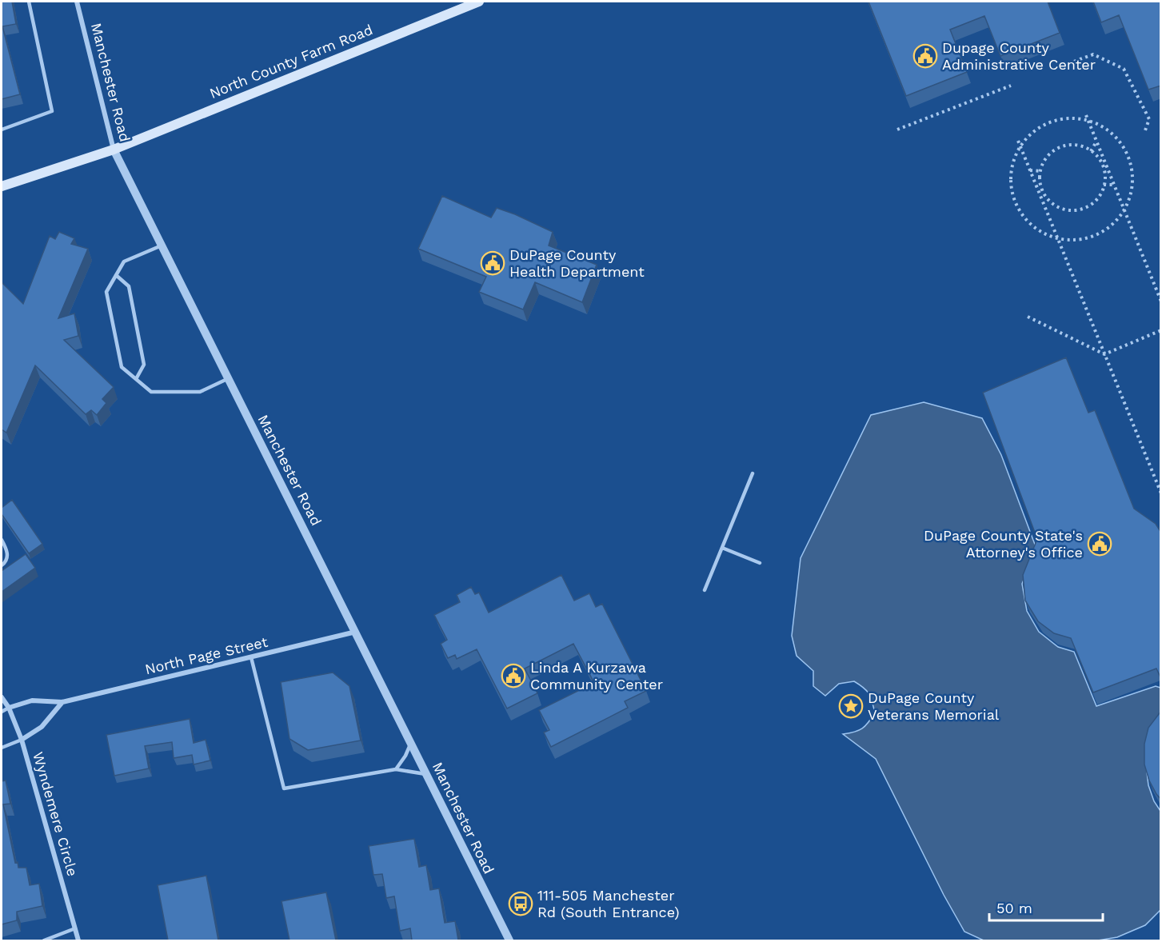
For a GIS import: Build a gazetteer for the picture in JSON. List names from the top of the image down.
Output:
{
  "streets": {
    "main road": ["North County Farm Road"],
    "street": ["Manchester Road", "North Page Street", "Wyndemere Circle"]
  },
  "crossings": [
    ["North County Farm Road", "Manchester Road"],
    ["Manchester Road", "North Page Street"],
    ["North Page Street", "Wyndemere Circle"]
  ],
  "places": {
    "public building": [
      "Dupage County Administrative Center",
      "DuPage County Health Department",
      "DuPage County State's Attorney's Office",
      "Linda A Kurzawa Community Center"
    ],
    "place": ["DuPage County Veterans Memorial"],
    "bus stop": ["111-505 Manchester Rd (South Entrance)"]
  },
  "scale_bar": "50 m"
}
